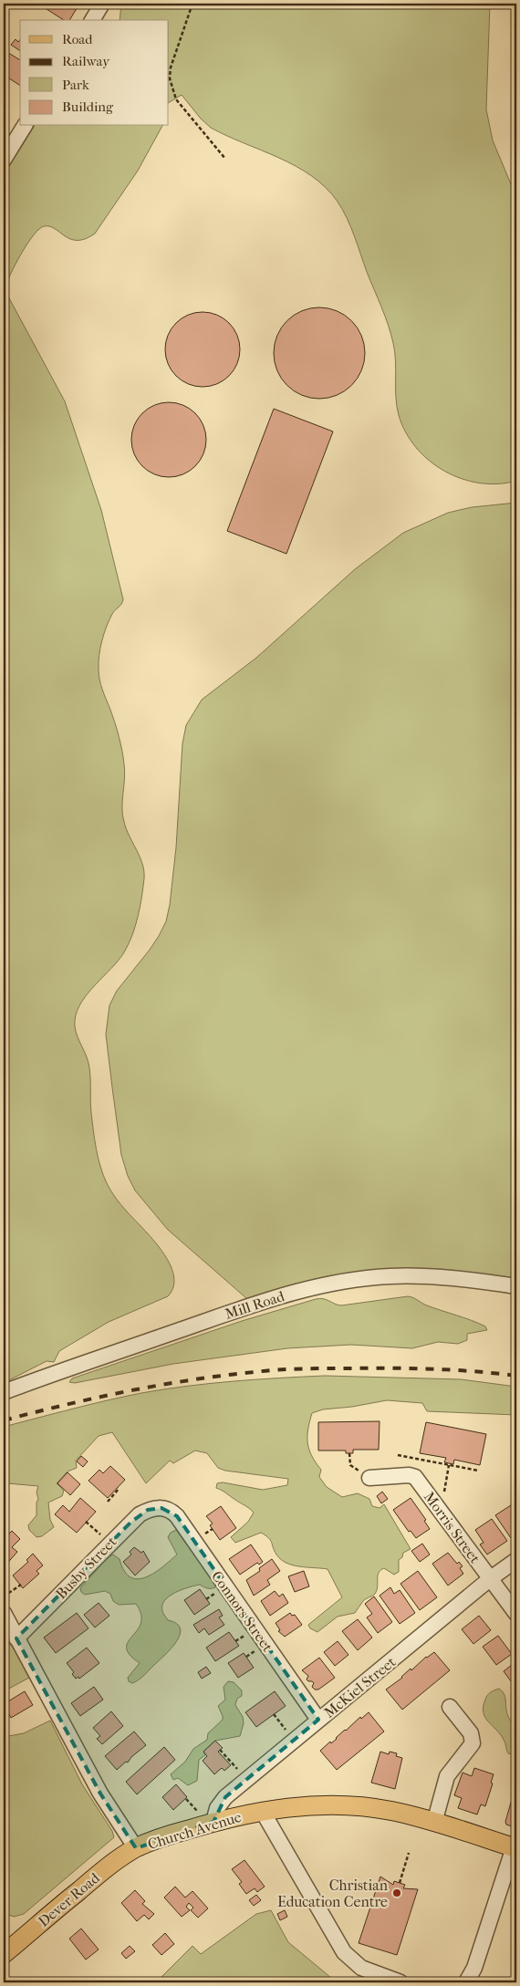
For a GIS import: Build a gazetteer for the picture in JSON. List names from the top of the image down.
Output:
{
  "streets": {
    "main road": ["Church Avenue", "Dever Road"],
    "street": [
      "Mill Road",
      "Morris Street",
      "Busby Street",
      "Connors Street",
      "McKiel Street"
    ]
  },
  "crossings": [
    ["Morris Street", "McKiel Street"],
    ["Busby Street", "Connors Street"],
    ["Busby Street", "Church Avenue"],
    ["Connors Street", "McKiel Street"],
    ["McKiel Street", "Church Avenue"],
    ["Church Avenue", "Dever Road"]
  ],
  "places": ["Christian Education Centre"],
  "legend": [
    "Road",
    "Railway",
    "Park",
    "Building"
  ]
}
